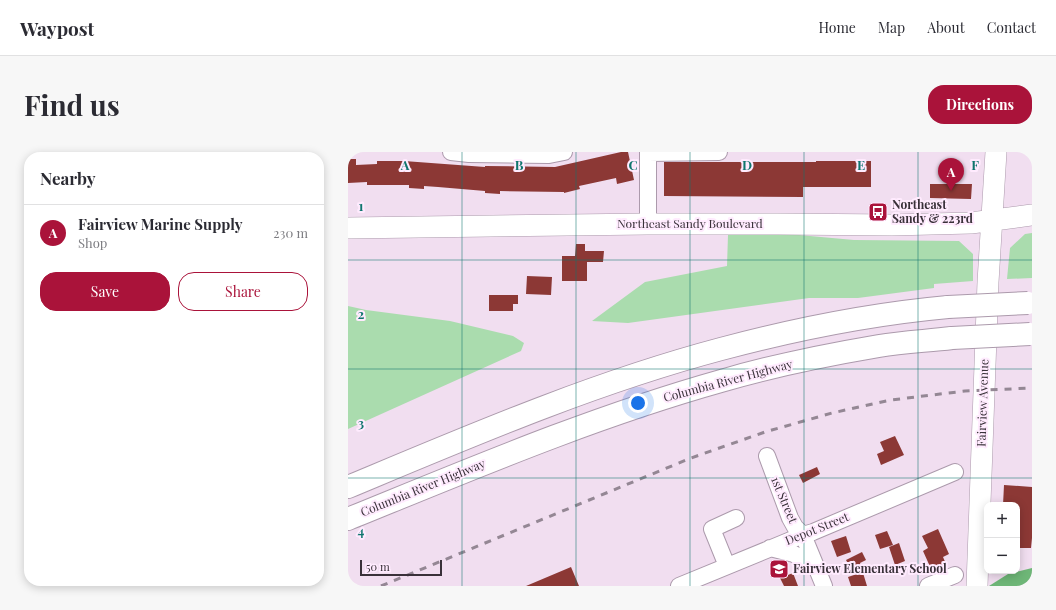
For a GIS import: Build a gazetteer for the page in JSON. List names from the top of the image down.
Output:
{
  "streets": {
    "highway": ["Columbia River Highway"],
    "main road": ["Northeast Sandy Boulevard", "Fairview Avenue"],
    "street": ["1st Street", "Depot Street"]
  },
  "crossings": [
    ["Northeast Sandy Boulevard", "Fairview Avenue"],
    ["1st Street", "Depot Street"]
  ],
  "places": {
    "bus stop": ["Northeast Sandy & 223rd"],
    "school or university": ["Fairview Elementary School"]
  },
  "scale_bar": "50 m",
  "page": {
    "header": "Waypost",
    "nav": [
      "Home",
      "Map",
      "About",
      "Contact"
    ],
    "buttons": [
      "Directions",
      ["Save", "Share"]
    ],
    "title": "Find us",
    "heading": "Nearby",
    "pins": "A",
    "list": [
      {
        "mark": "A",
        "name": "Fairview Marine Supply",
        "note": "Shop",
        "value": "230 m"
      }
    ],
    "map_buttons": ["+", "−"],
    "scale": "50 m"
  },
  "grid": {
    "columns": [
      "A",
      "B",
      "C",
      "D",
      "E",
      "F"
    ],
    "rows": [
      "1",
      "2",
      "3",
      "4"
    ]
  }
}
